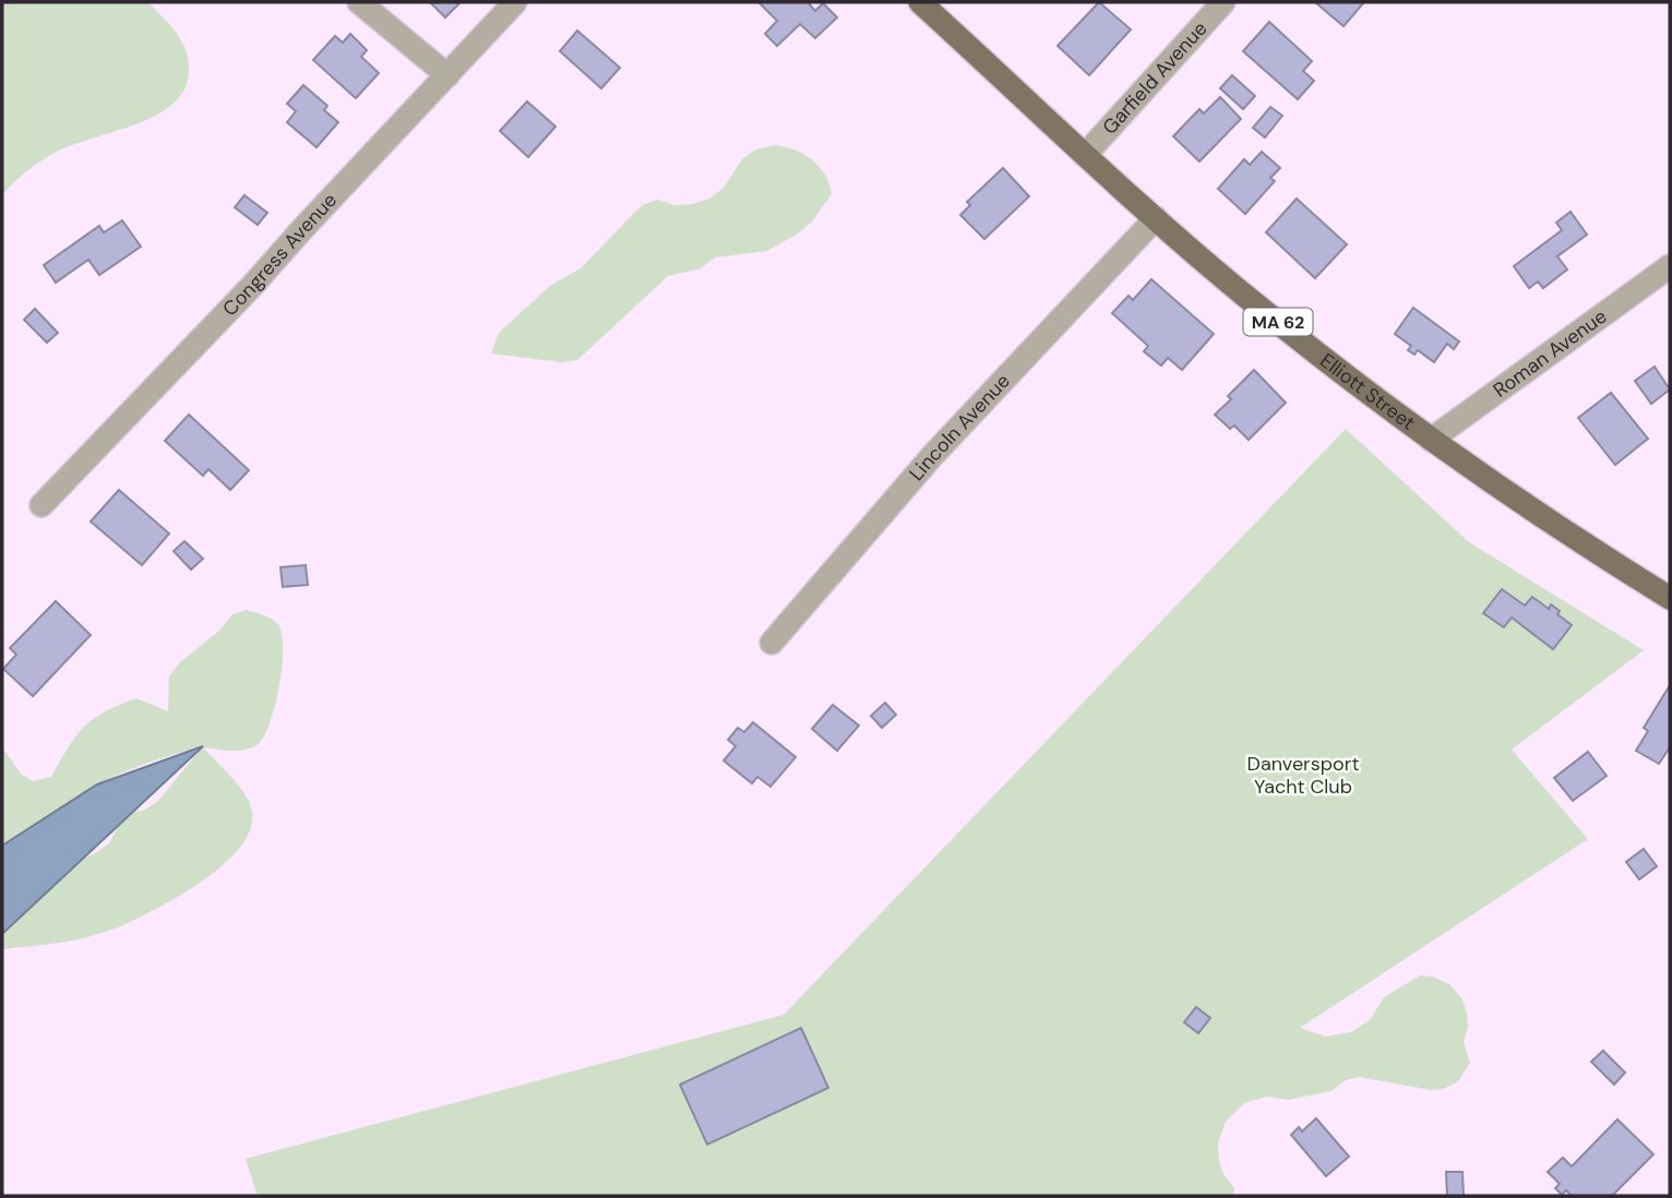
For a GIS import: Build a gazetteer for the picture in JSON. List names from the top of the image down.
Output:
{
  "streets": {
    "main road": ["MA 62", "Elliott Street"],
    "street": [
      "Garfield Avenue",
      "Congress Avenue",
      "Roman Avenue",
      "Lincoln Avenue"
    ]
  },
  "crossings": [
    ["Garfield Avenue", "Elliott Street"],
    ["Roman Avenue", "Elliott Street"],
    ["Elliott Street", "Lincoln Avenue"]
  ],
  "parks": ["Danversport Yacht Club"]
}
